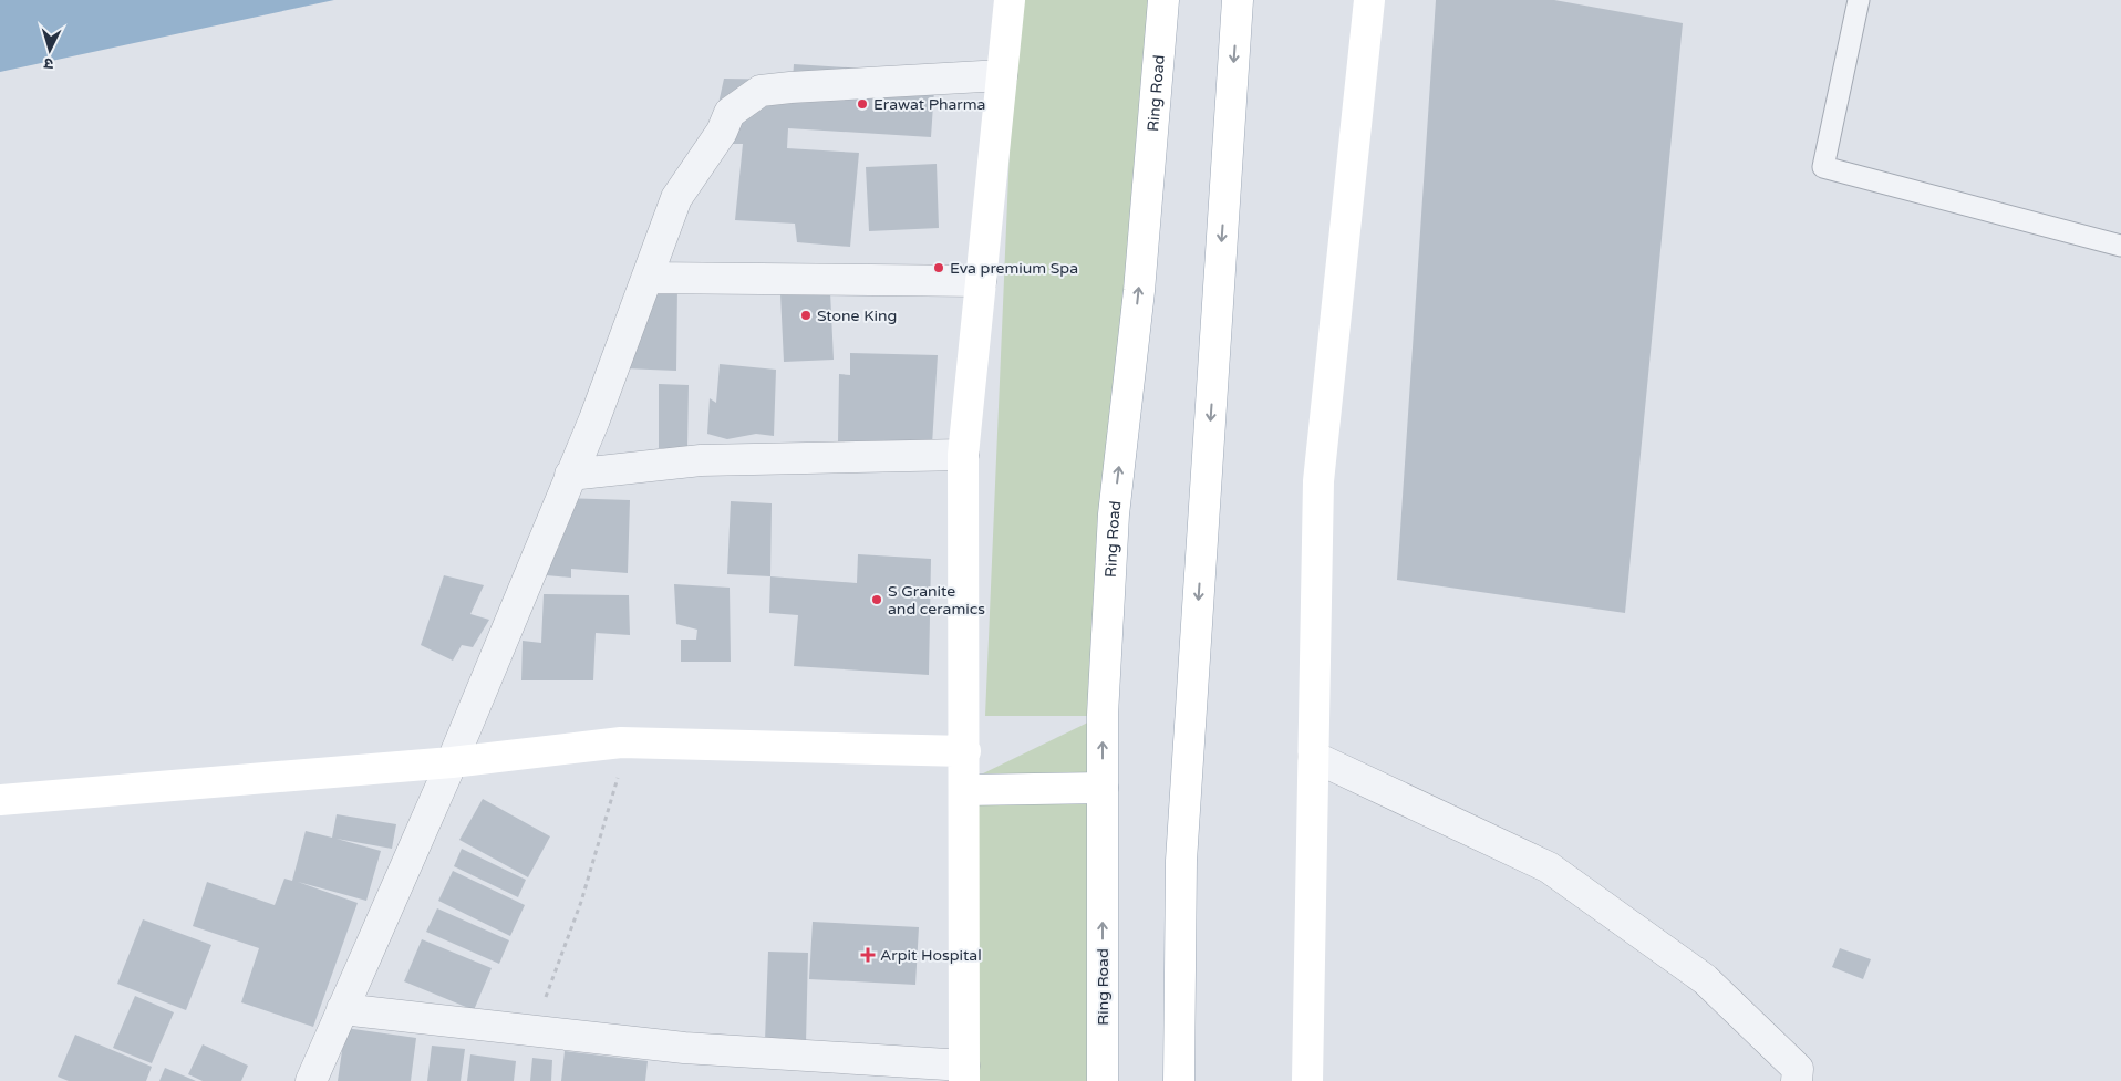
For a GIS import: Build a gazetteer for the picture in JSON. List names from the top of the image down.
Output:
{
  "streets": {
    "street": ["Ring Road"]
  },
  "places": {
    "other": [
      "Erawat Pharma",
      "Eva premium Spa",
      "Stone King",
      "S Granite and ceramics"
    ],
    "health": ["Arpit Hospital"]
  },
  "north": "bottom"
}
